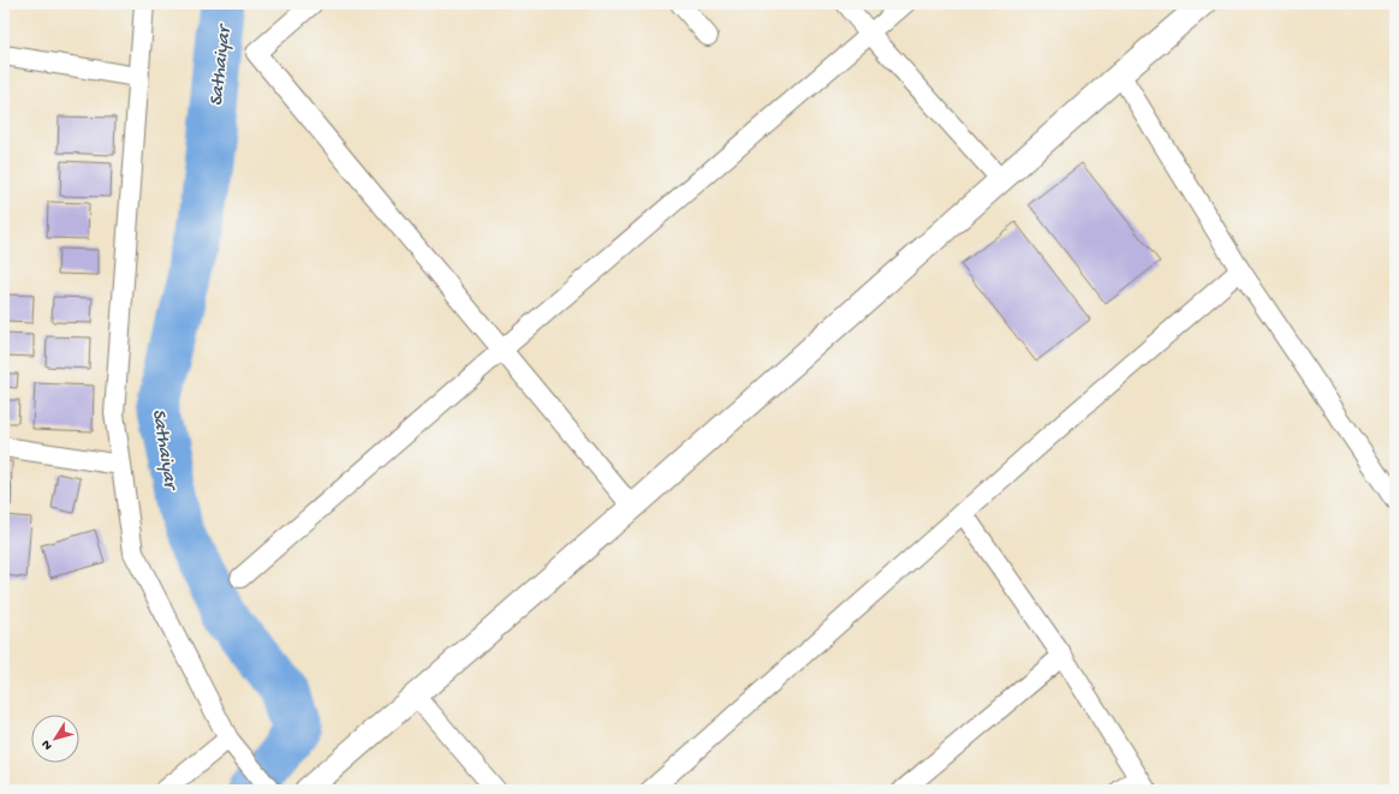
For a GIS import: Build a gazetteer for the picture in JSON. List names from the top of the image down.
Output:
{
  "water": ["Sathaiyar"],
  "north": "bottom left"
}
